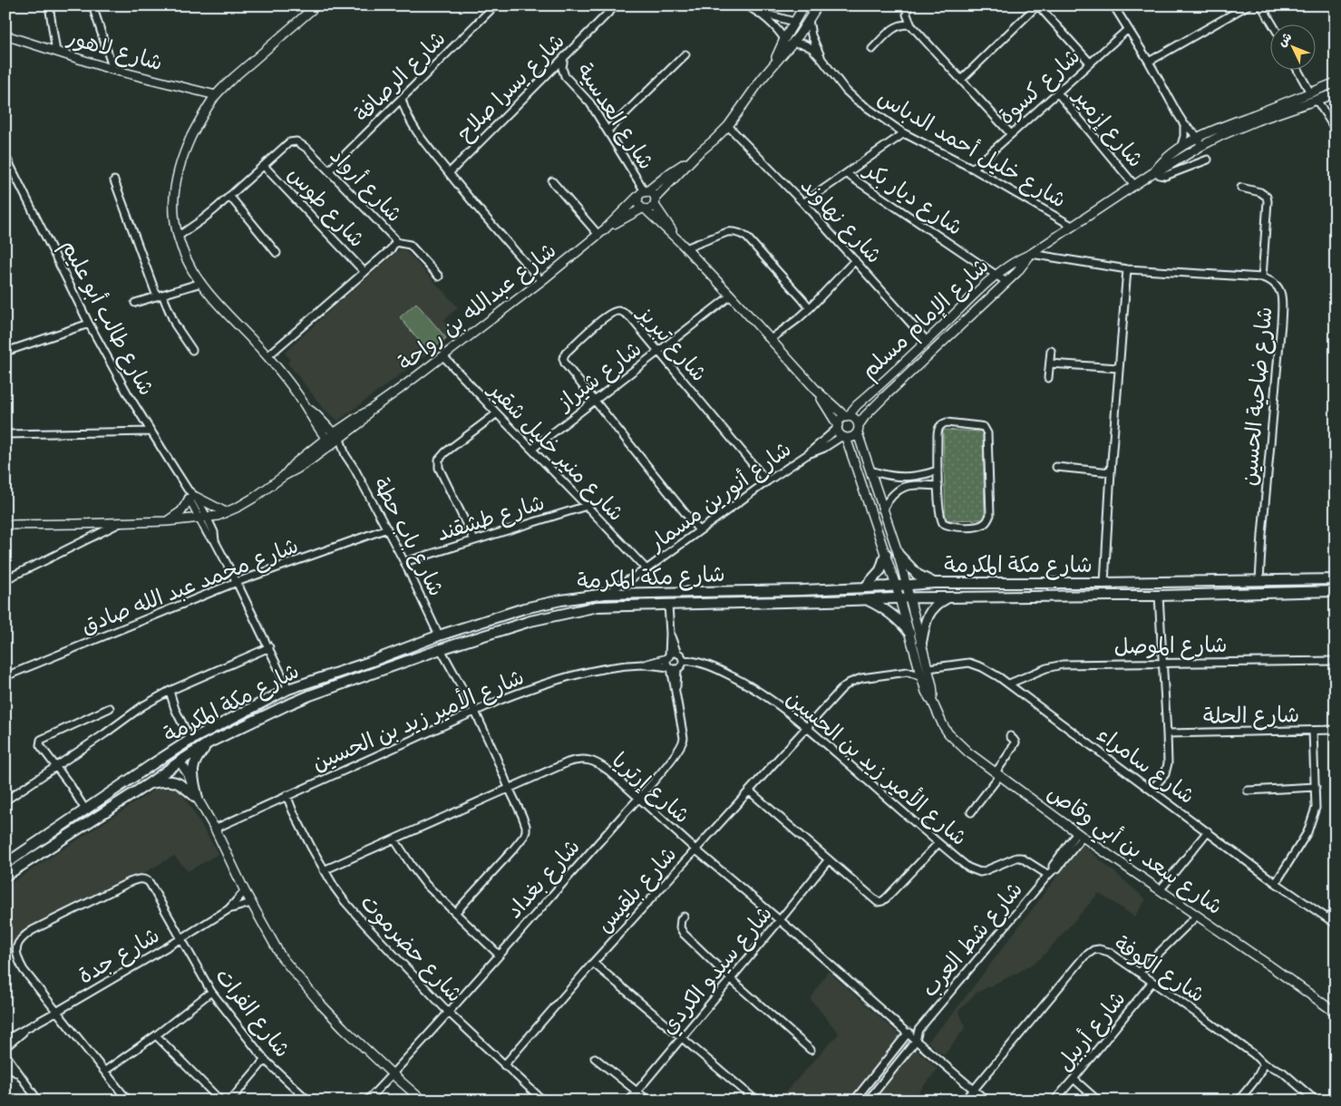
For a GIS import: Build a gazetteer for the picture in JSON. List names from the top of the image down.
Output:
{
  "streets": {
    "main road": ["شارع مكة المكرمة"],
    "street": [
      "شارع لاهور",
      "شارع الرصافة",
      "شارع كسوة",
      "شارع يسرا صلاح",
      "شارع العدسية",
      "شارع إزمير",
      "شارع خليل أحمد الدباس",
      "شارع أرواد",
      "شارع ديار بكر",
      "شارع طوس",
      "شارع نهاوند",
      "شارع عبدالله بن رواحة",
      "شارع طالب أبو عليم",
      "شارع الإمام مسلم",
      "شارع تبريز",
      "شارع شيراز",
      "شارع ضاحية الحسين",
      "شارع منير خليل شقير",
      "شارع أنورين مسمار",
      "شارع طشقند",
      "شارع باب حطة",
      "شارع محمد عبد الله صادق",
      "شارع الموصل",
      "شارع الحلة",
      "شارع الأمير زيد بن الحسين",
      "شارع سامراء",
      "شارع إرتريا",
      "شارع سعد بن أبي وقاص",
      "شارع بغداد",
      "شارع بلقيس",
      "شارع شط العرب",
      "شارع حضرموت",
      "شارع جدة",
      "شارع الكوفة",
      "شارع سيدو الكردي",
      "شارع الفرات",
      "شارع أربيل"
    ]
  },
  "crossings": [
    ["شارع الرصافة", "شارع أرواد"],
    ["شارع كسوة", "شارع إزمير"],
    ["شارع كسوة", "شارع خليل أحمد الدباس"],
    ["شارع يسرا صلاح", "شارع العدسية"],
    ["شارع العدسية", "شارع عبدالله بن رواحة"],
    ["شارع إزمير", "شارع الإمام مسلم"],
    ["شارع خليل أحمد الدباس", "شارع عبدالله بن رواحة"],
    ["شارع خليل أحمد الدباس", "شارع الإمام مسلم"],
    ["شارع أرواد", "شارع طوس"],
    ["شارع ديار بكر", "شارع الإمام مسلم"],
    ["شارع نهاوند", "شارع عبدالله بن رواحة"],
    ["شارع نهاوند", "شارع الإمام مسلم"],
    ["شارع عبدالله بن رواحة", "شارع طالب أبو عليم"],
    ["شارع عبدالله بن رواحة", "شارع منير خليل شقير"],
    ["شارع عبدالله بن رواحة", "شارع باب حطة"],
    ["شارع طالب أبو عليم", "شارع مكة المكرمة"],
    ["شارع طالب أبو عليم", "شارع محمد عبد الله صادق"],
    ["شارع الإمام مسلم", "شارع ضاحية الحسين"],
    ["شارع الإمام مسلم", "شارع أنورين مسمار"],
    ["شارع الإمام مسلم", "شارع سعد بن أبي وقاص"],
    ["شارع تبريز", "شارع شيراز"],
    ["شارع تبريز", "شارع أنورين مسمار"],
    ["شارع شيراز", "شارع منير خليل شقير"],
    ["شارع ضاحية الحسين", "شارع مكة المكرمة"],
    ["شارع منير خليل شقير", "شارع أنورين مسمار"],
    ["شارع منير خليل شقير", "شارع طشقند"],
    ["شارع أنورين مسمار", "شارع مكة المكرمة"],
    ["شارع أنورين مسمار", "شارع سعد بن أبي وقاص"],
    ["شارع طشقند", "شارع باب حطة"],
    ["شارع باب حطة", "شارع مكة المكرمة"],
    ["شارع باب حطة", "شارع محمد عبد الله صادق"],
    ["شارع مكة المكرمة", "شارع سعد بن أبي وقاص"],
    ["شارع الموصل", "شارع سامراء"],
    ["شارع الأمير زيد بن الحسين", "شارع بغداد"],
    ["شارع الأمير زيد بن الحسين", "شارع بلقيس"],
    ["شارع الأمير زيد بن الحسين", "شارع شط العرب"],
    ["شارع الأمير زيد بن الحسين", "شارع حضرموت"],
    ["شارع سامراء", "شارع سعد بن أبي وقاص"],
    ["شارع إرتريا", "شارع بغداد"],
    ["شارع إرتريا", "شارع بلقيس"],
    ["شارع إرتريا", "شارع شط العرب"],
    ["شارع إرتريا", "شارع حضرموت"],
    ["شارع إرتريا", "شارع الكوفة"],
    ["شارع إرتريا", "شارع سيدو الكردي"],
    ["شارع سعد بن أبي وقاص", "شارع بلقيس"],
    ["شارع سعد بن أبي وقاص", "شارع شط العرب"],
    ["شارع بغداد", "شارع حضرموت"],
    ["شارع بلقيس", "شارع حضرموت"],
    ["شارع جدة", "شارع الفرات"],
    ["شارع الكوفة", "شارع أربيل"]
  ],
  "north": "top left"
}
